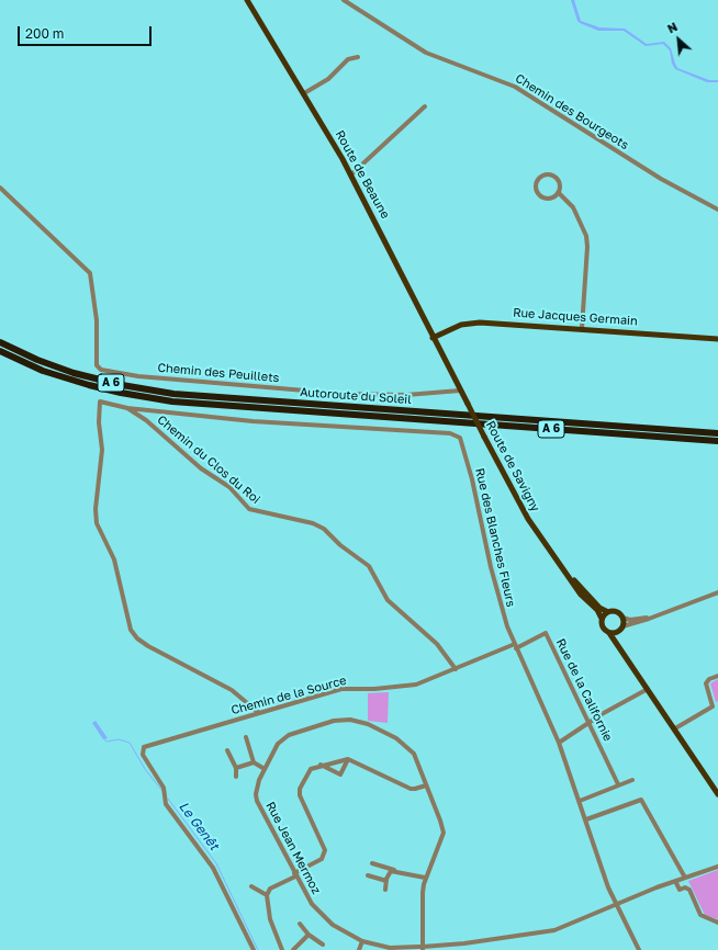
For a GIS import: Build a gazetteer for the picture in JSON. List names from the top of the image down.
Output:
{
  "streets": {
    "highway": ["A 6", "Autoroute du Soleil"],
    "main road": ["Route de Beaune", "Rue Jacques Germain", "Route de Savigny"],
    "street": [
      "Chemin des Bourgeots",
      "Chemin des Peuillets",
      "Chemin du Clos du Roi",
      "Rue des Blanches Fleurs",
      "Rue de la Californie",
      "Chemin de la Source",
      "Rue Jean Mermoz"
    ]
  },
  "crossings": [
    ["Route de Beaune", "Rue Jacques Germain"],
    ["Route de Beaune", "Route de Savigny"],
    ["Chemin des Peuillets", "Route de Savigny"],
    ["Chemin du Clos du Roi", "Rue des Blanches Fleurs"],
    ["Chemin du Clos du Roi", "Chemin de la Source"],
    ["Rue des Blanches Fleurs", "Rue de la Californie"],
    ["Rue des Blanches Fleurs", "Chemin de la Source"],
    ["Rue des Blanches Fleurs", "Rue Jean Mermoz"],
    ["Rue de la Californie", "Chemin de la Source"]
  ],
  "water": ["Le Genêt"],
  "scale_bar": "200 m",
  "north": "top left"
}
